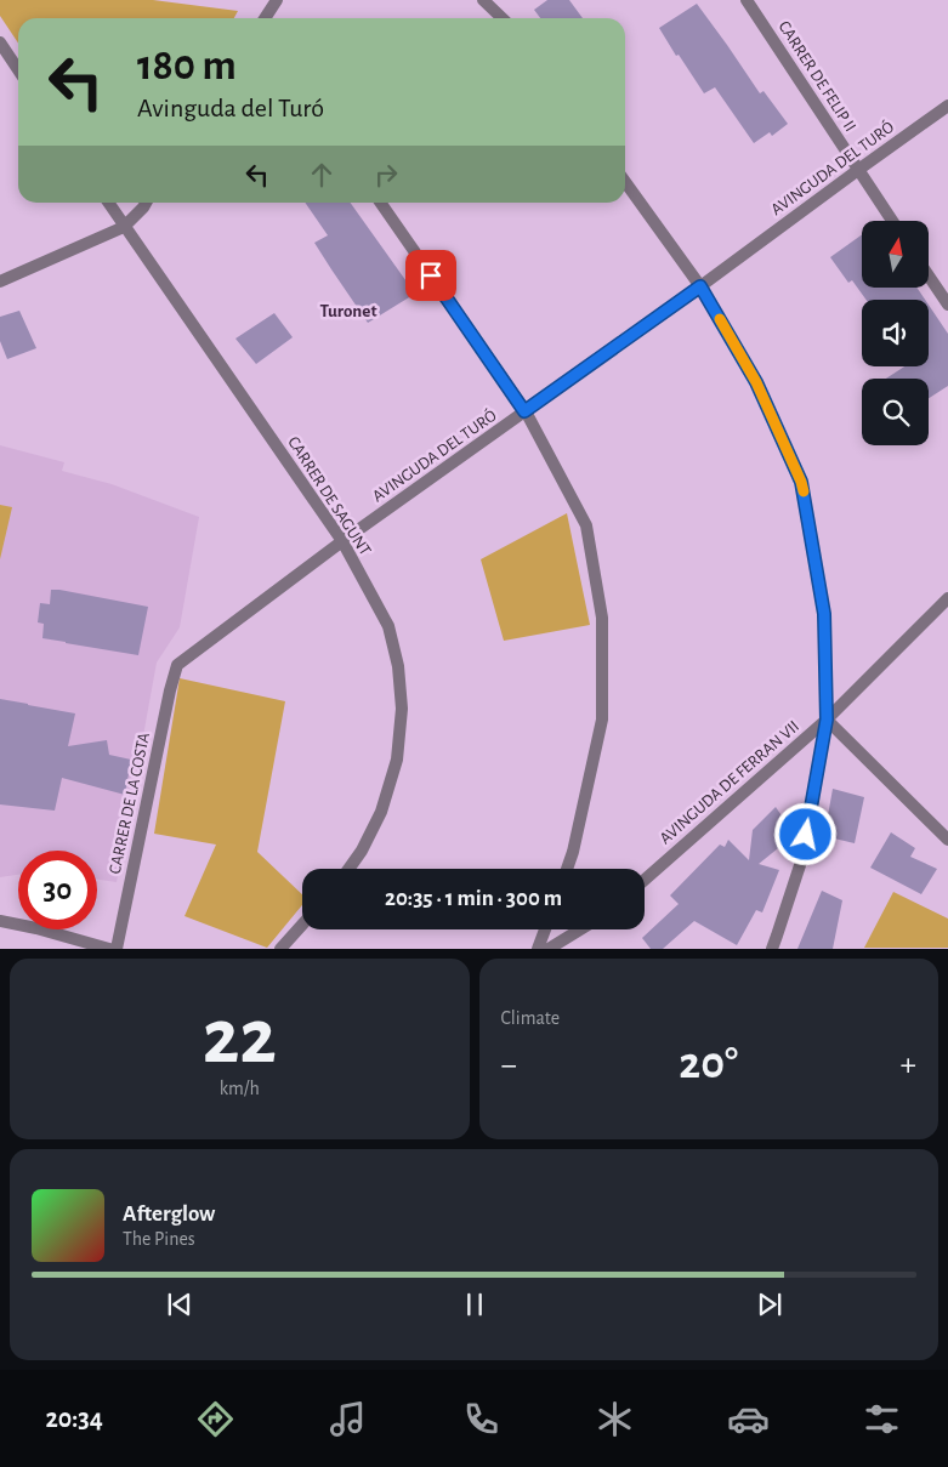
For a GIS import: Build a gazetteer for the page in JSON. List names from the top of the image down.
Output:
{
  "streets": {
    "street": [
      "CARRER DE FELIP II",
      "AVINGUDA DEL TURÓ",
      "CARRER DE SAGUNT",
      "AVINGUDA DE FERRAN VII",
      "CARRER DE LA COSTA"
    ]
  },
  "crossings": [
    ["CARRER DE FELIP II", "AVINGUDA DEL TURÓ"],
    ["AVINGUDA DEL TURÓ", "CARRER DE SAGUNT"],
    ["AVINGUDA DEL TURÓ", "CARRER DE LA COSTA"]
  ],
  "districts": ["Turonet"],
  "north": "top",
  "page": {
    "turn": ["180 m", "Avinguda del Turó"],
    "limit": "30",
    "trip": "20:35 · 1 min · 300 m",
    "tile": [
      ["22", "km/h"],
      "Climate"
    ],
    "heat": ["−", "20°", "+"],
    "song": ["Afterglow", "The Pines"],
    "tabs": "20:34"
  }
}
